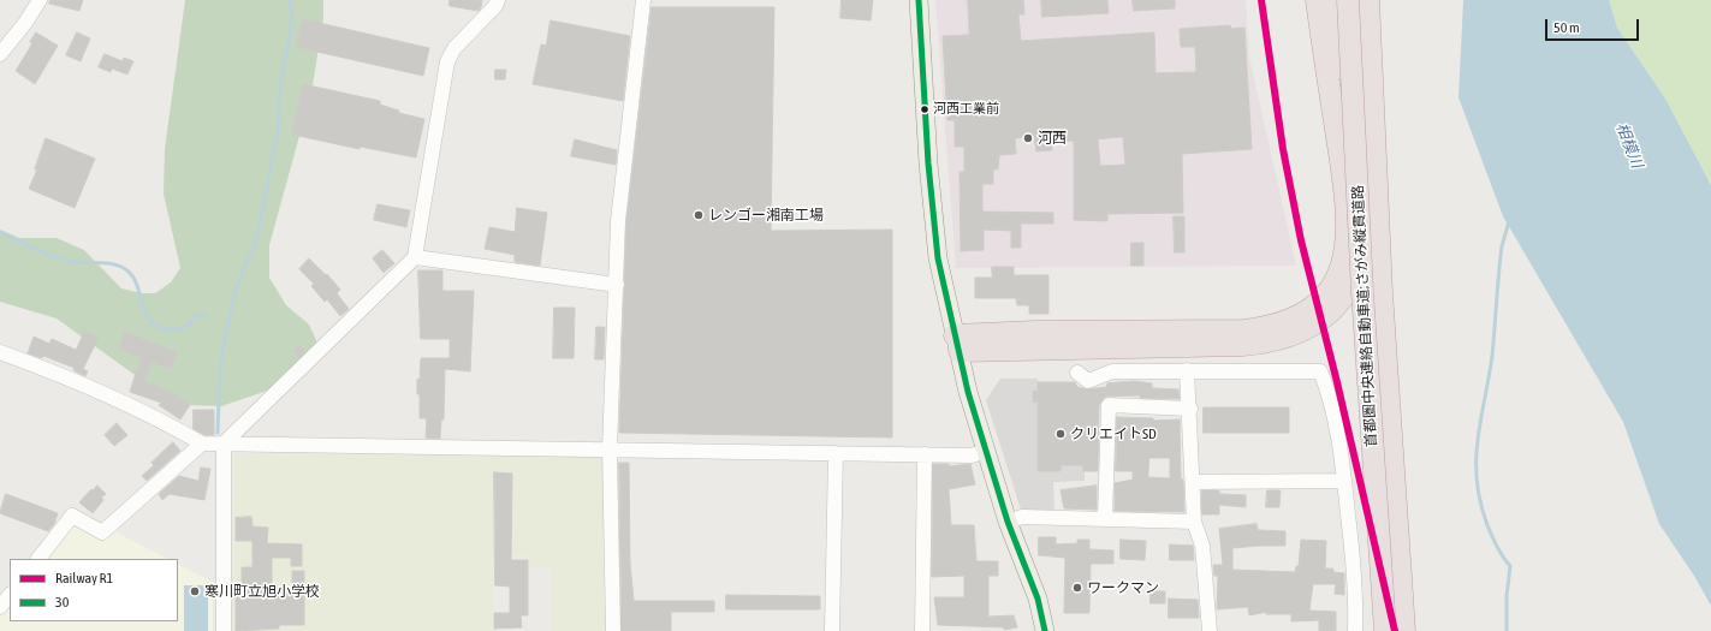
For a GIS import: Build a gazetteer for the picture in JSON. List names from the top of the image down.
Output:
{
  "streets": {
    "highway": ["首都圏中央連絡自動車道;さがみ縦貫道路"]
  },
  "water": ["相模川"],
  "places": [
    "河西工業前",
    "河西",
    "レンゴー湘南工場",
    "クリエイトSD",
    "ワークマン",
    "寒川町立旭小学校"
  ],
  "lines": ["rail line R1", "transit line 30"],
  "legend": ["Railway R1", "30"],
  "scale_bar": "50 m"
}
